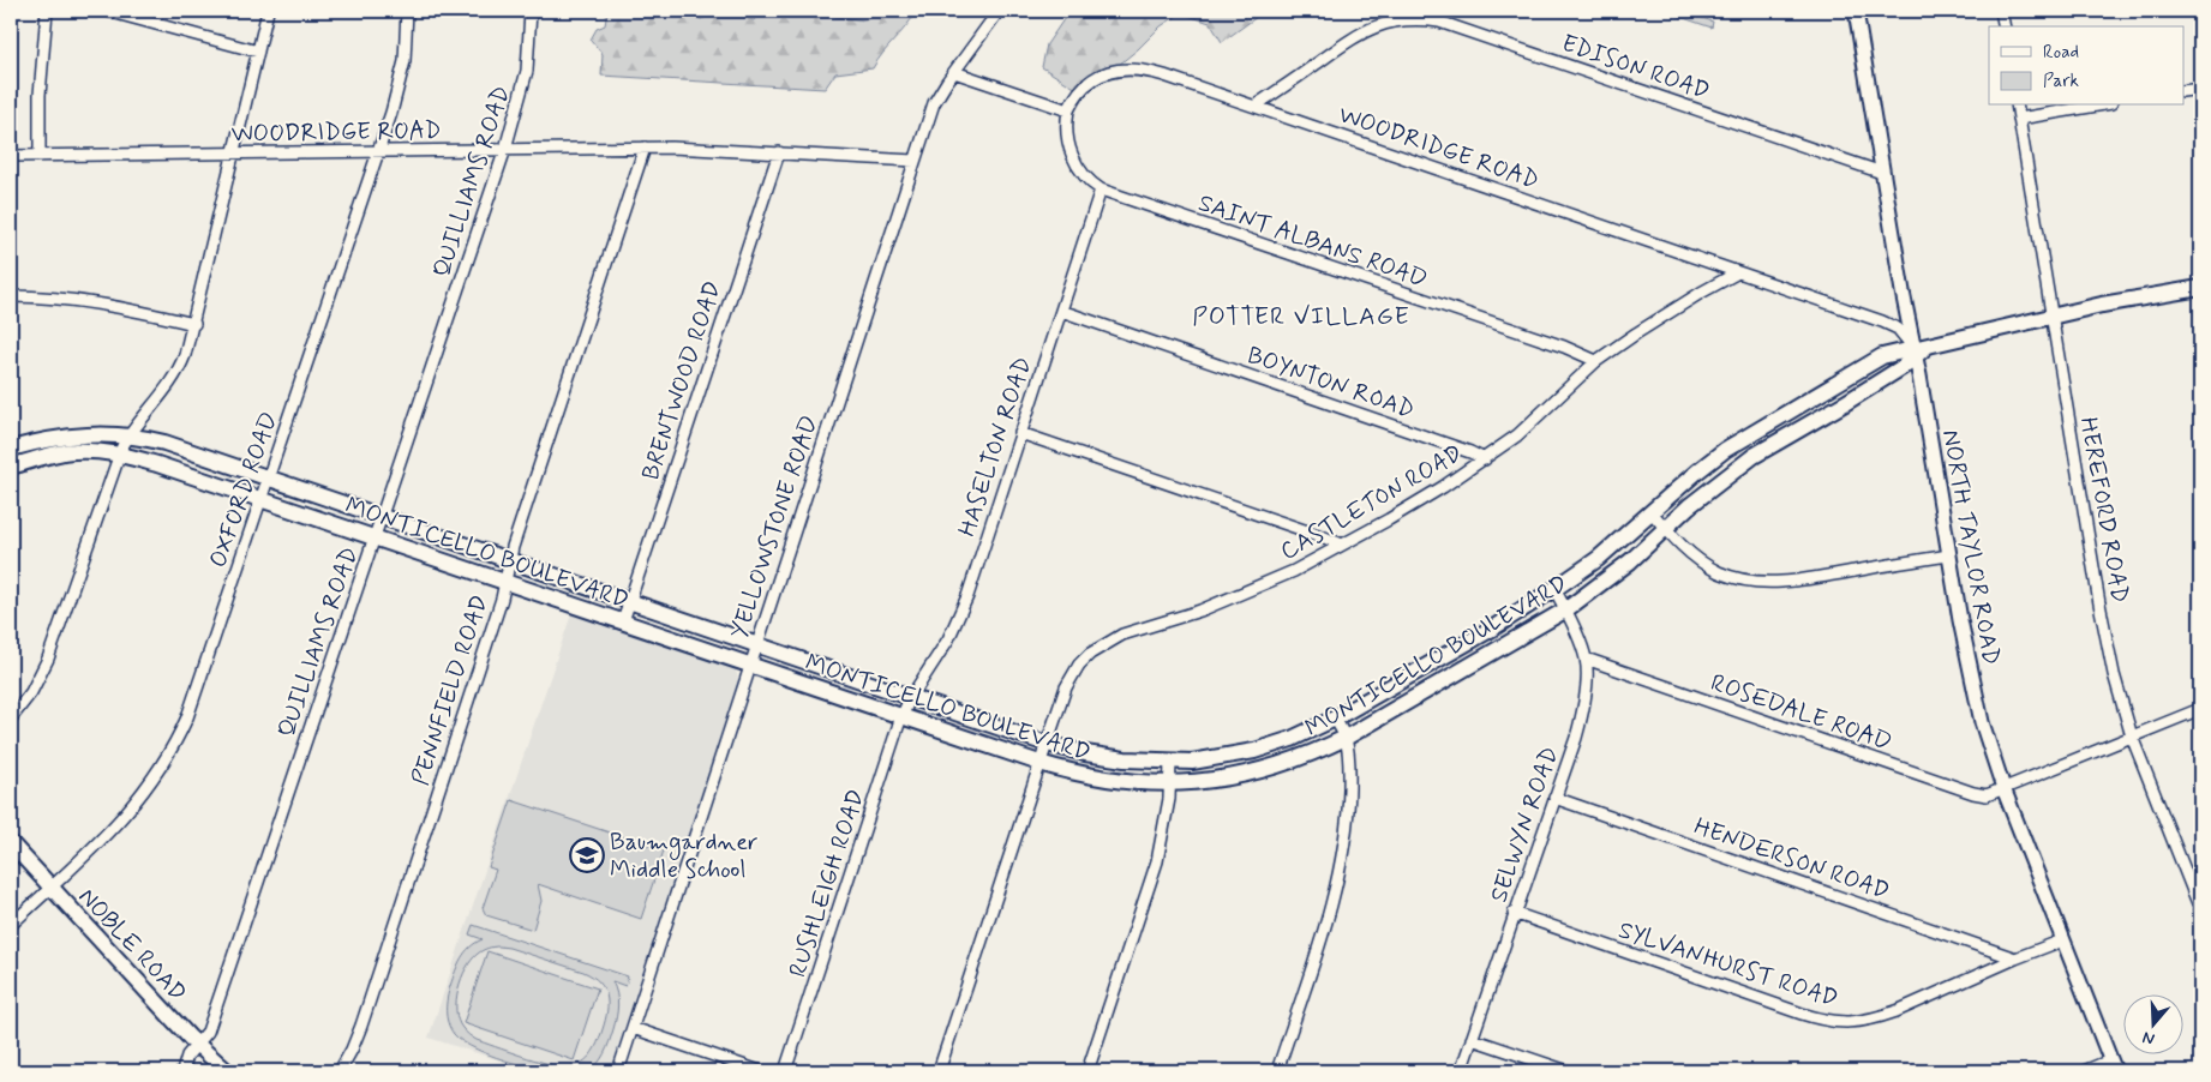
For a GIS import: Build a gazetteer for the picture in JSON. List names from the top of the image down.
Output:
{
  "streets": {
    "main road": ["MONTICELLO BOULEVARD", "NOBLE ROAD"],
    "street": [
      "EDISON ROAD",
      "WOODRIDGE ROAD",
      "QUILLIAMS ROAD",
      "SAINT ALBANS ROAD",
      "BRENTWOOD ROAD",
      "BOYNTON ROAD",
      "HASELTON ROAD",
      "OXFORD ROAD",
      "CASTLETON ROAD",
      "HEREFORD ROAD",
      "YELLOWSTONE ROAD",
      "NORTH TAYLOR ROAD",
      "PENNFIELD ROAD",
      "ROSEDALE ROAD",
      "SELWYN ROAD",
      "HENDERSON ROAD",
      "RUSHLEIGH ROAD",
      "SYLVANHURST ROAD"
    ]
  },
  "crossings": [
    ["EDISON ROAD", "WOODRIDGE ROAD"],
    ["EDISON ROAD", "NORTH TAYLOR ROAD"],
    ["WOODRIDGE ROAD", "QUILLIAMS ROAD"],
    ["WOODRIDGE ROAD", "SAINT ALBANS ROAD"],
    ["WOODRIDGE ROAD", "BRENTWOOD ROAD"],
    ["WOODRIDGE ROAD", "OXFORD ROAD"],
    ["WOODRIDGE ROAD", "CASTLETON ROAD"],
    ["WOODRIDGE ROAD", "YELLOWSTONE ROAD"],
    ["WOODRIDGE ROAD", "NORTH TAYLOR ROAD"],
    ["WOODRIDGE ROAD", "MONTICELLO BOULEVARD"],
    ["WOODRIDGE ROAD", "PENNFIELD ROAD"],
    ["QUILLIAMS ROAD", "MONTICELLO BOULEVARD"],
    ["QUILLIAMS ROAD", "NOBLE ROAD"],
    ["SAINT ALBANS ROAD", "HASELTON ROAD"],
    ["SAINT ALBANS ROAD", "CASTLETON ROAD"],
    ["BRENTWOOD ROAD", "MONTICELLO BOULEVARD"],
    ["BOYNTON ROAD", "HASELTON ROAD"],
    ["BOYNTON ROAD", "CASTLETON ROAD"],
    ["HASELTON ROAD", "MONTICELLO BOULEVARD"],
    ["HASELTON ROAD", "RUSHLEIGH ROAD"],
    ["OXFORD ROAD", "MONTICELLO BOULEVARD"],
    ["OXFORD ROAD", "NOBLE ROAD"],
    ["CASTLETON ROAD", "MONTICELLO BOULEVARD"],
    ["HEREFORD ROAD", "MONTICELLO BOULEVARD"],
    ["HEREFORD ROAD", "ROSEDALE ROAD"],
    ["YELLOWSTONE ROAD", "MONTICELLO BOULEVARD"],
    ["NORTH TAYLOR ROAD", "MONTICELLO BOULEVARD"],
    ["NORTH TAYLOR ROAD", "ROSEDALE ROAD"],
    ["NORTH TAYLOR ROAD", "SYLVANHURST ROAD"],
    ["MONTICELLO BOULEVARD", "PENNFIELD ROAD"],
    ["MONTICELLO BOULEVARD", "SELWYN ROAD"],
    ["MONTICELLO BOULEVARD", "RUSHLEIGH ROAD"],
    ["ROSEDALE ROAD", "SELWYN ROAD"],
    ["SELWYN ROAD", "HENDERSON ROAD"],
    ["SELWYN ROAD", "SYLVANHURST ROAD"],
    ["HENDERSON ROAD", "SYLVANHURST ROAD"]
  ],
  "districts": ["POTTER VILLAGE"],
  "places": {
    "school or university": ["Baumgardner Middle School"]
  },
  "legend": ["Road", "Park"],
  "north": "bottom"
}
